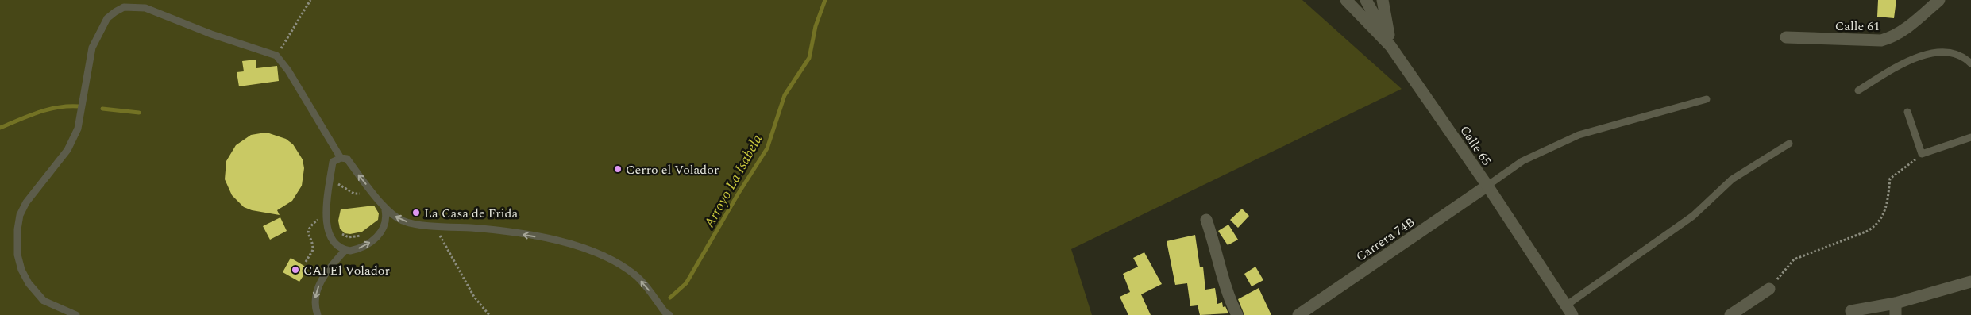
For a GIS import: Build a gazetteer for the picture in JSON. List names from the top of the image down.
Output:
{
  "streets": {
    "street": ["Calle 61", "Calle 65", "Carrera 74B"]
  },
  "crossings": [
    ["Calle 65", "Carrera 74B"]
  ],
  "water": ["Arroyo La Isabela"],
  "places": ["Cerro el Volador", "La Casa de Frida", "CAI El Volador"]
}
